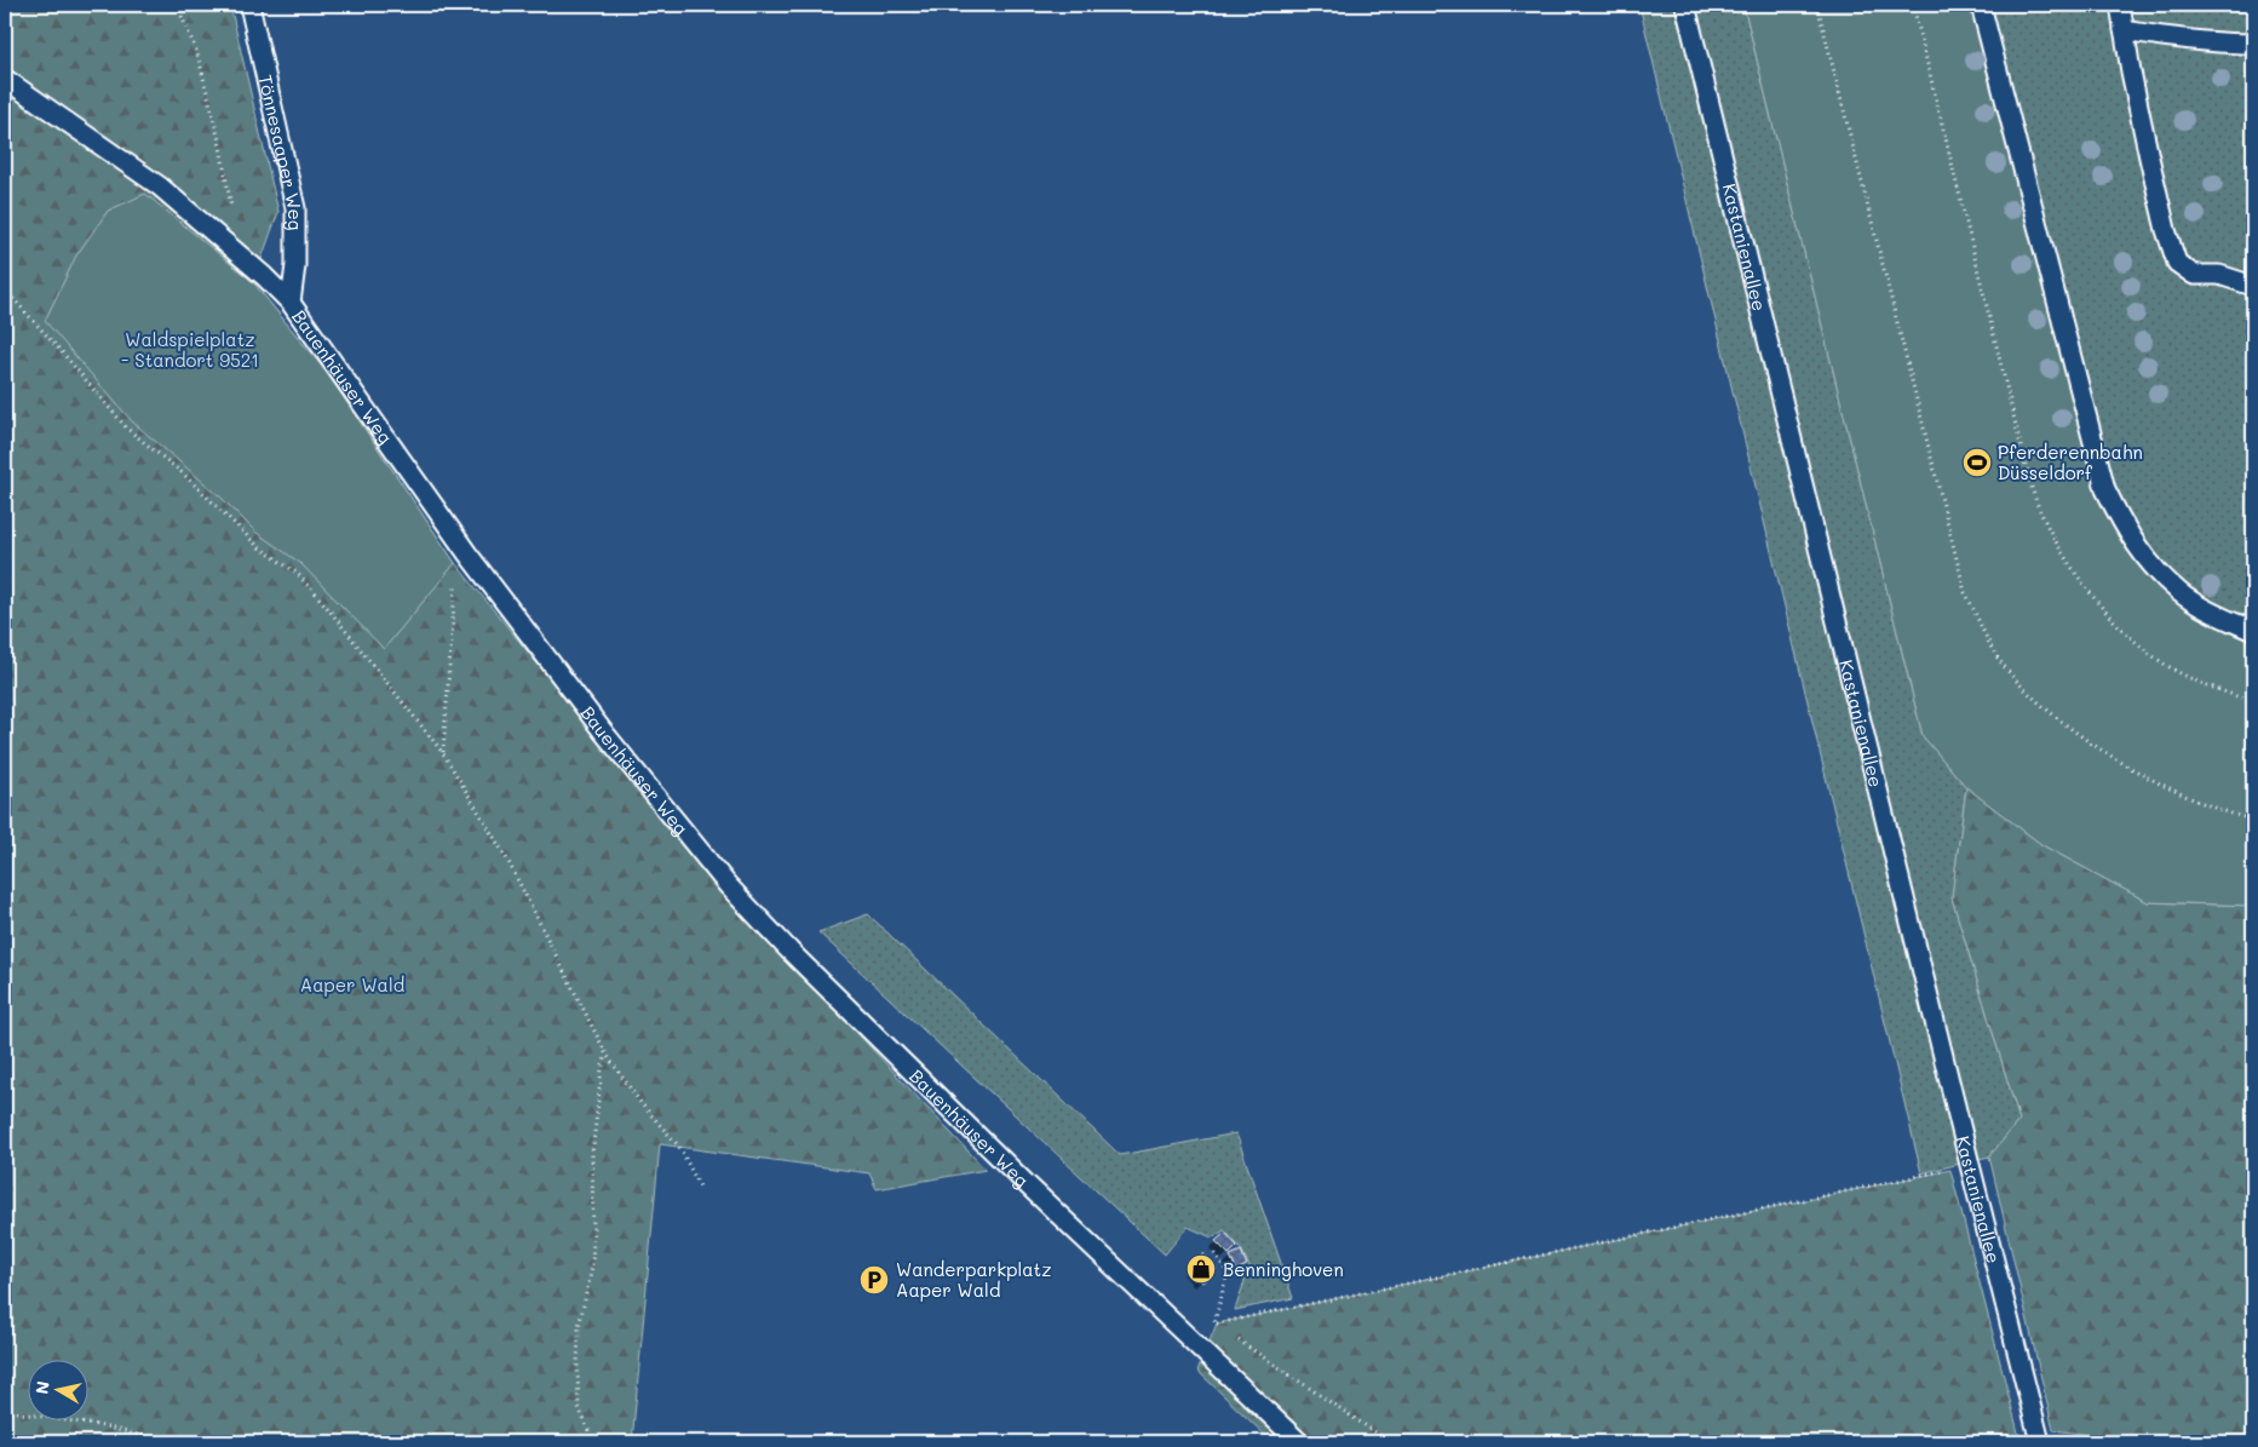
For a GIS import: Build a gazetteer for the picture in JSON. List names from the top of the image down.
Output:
{
  "streets": {
    "lane": ["Tönnesaaper Weg", "Kastanienallee", "Bauenhäuser Weg"]
  },
  "crossings": [
    ["Tönnesaaper Weg", "Bauenhäuser Weg"]
  ],
  "parks": ["Waldspielplatz - Standort 9521", "Aaper Wald"],
  "places": {
    "sports": ["Pferderennbahn Düsseldorf"],
    "shop": ["Benninghoven"],
    "parking": ["Wanderparkplatz Aaper Wald"]
  },
  "north": "left"
}
